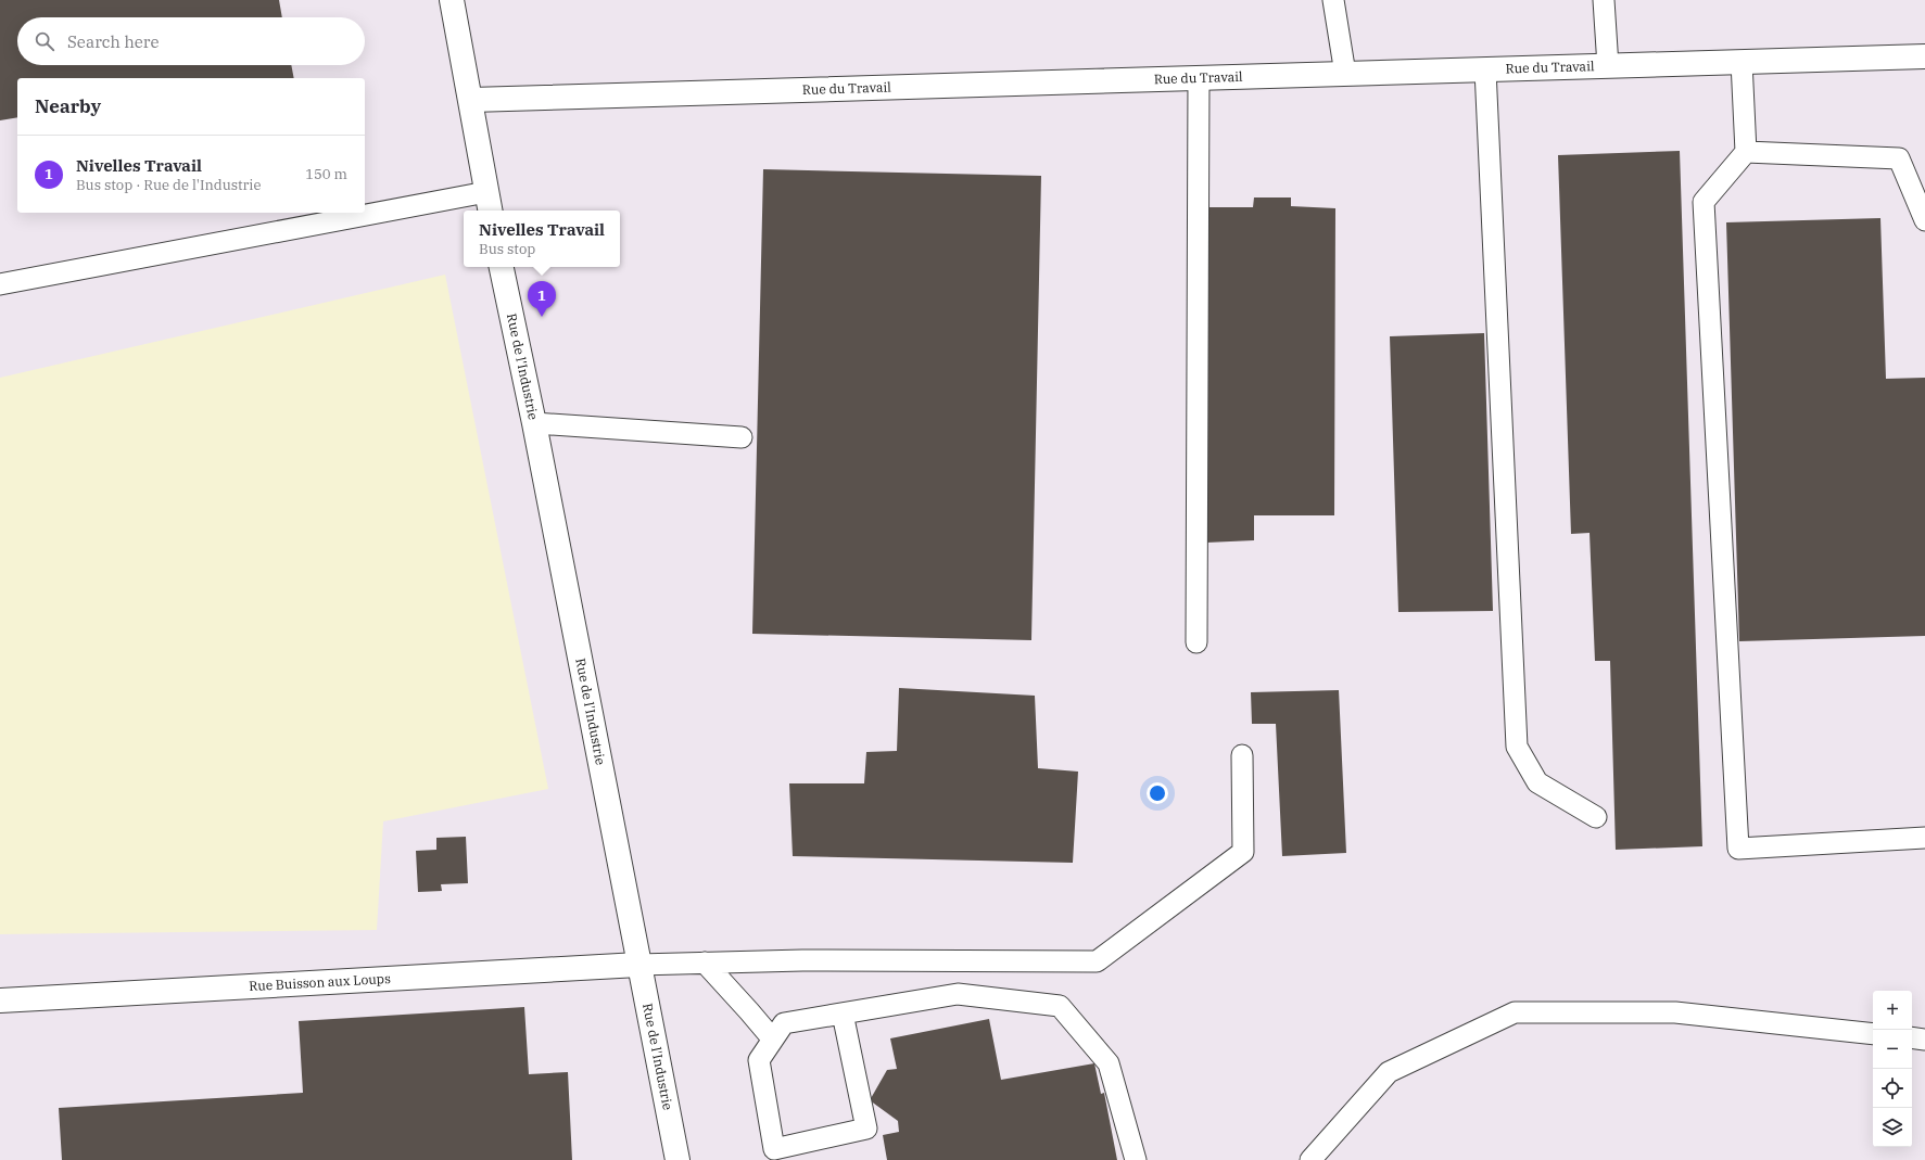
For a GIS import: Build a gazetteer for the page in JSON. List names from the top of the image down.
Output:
{
  "streets": {
    "street": ["Rue du Travail", "Rue de l'Industrie", "Rue Buisson aux Loups"]
  },
  "crossings": [
    ["Rue de l'Industrie", "Rue Buisson aux Loups"]
  ],
  "page": {
    "search": "Search here",
    "heading": "Nearby",
    "list": [
      {
        "mark": "1",
        "name": "Nivelles Travail",
        "note": "Bus stop · Rue de l'Industrie",
        "value": "150 m"
      }
    ],
    "popup": ["Nivelles Travail", "Bus stop"],
    "pins": "1",
    "map_buttons": ["+", "−"]
  }
}
